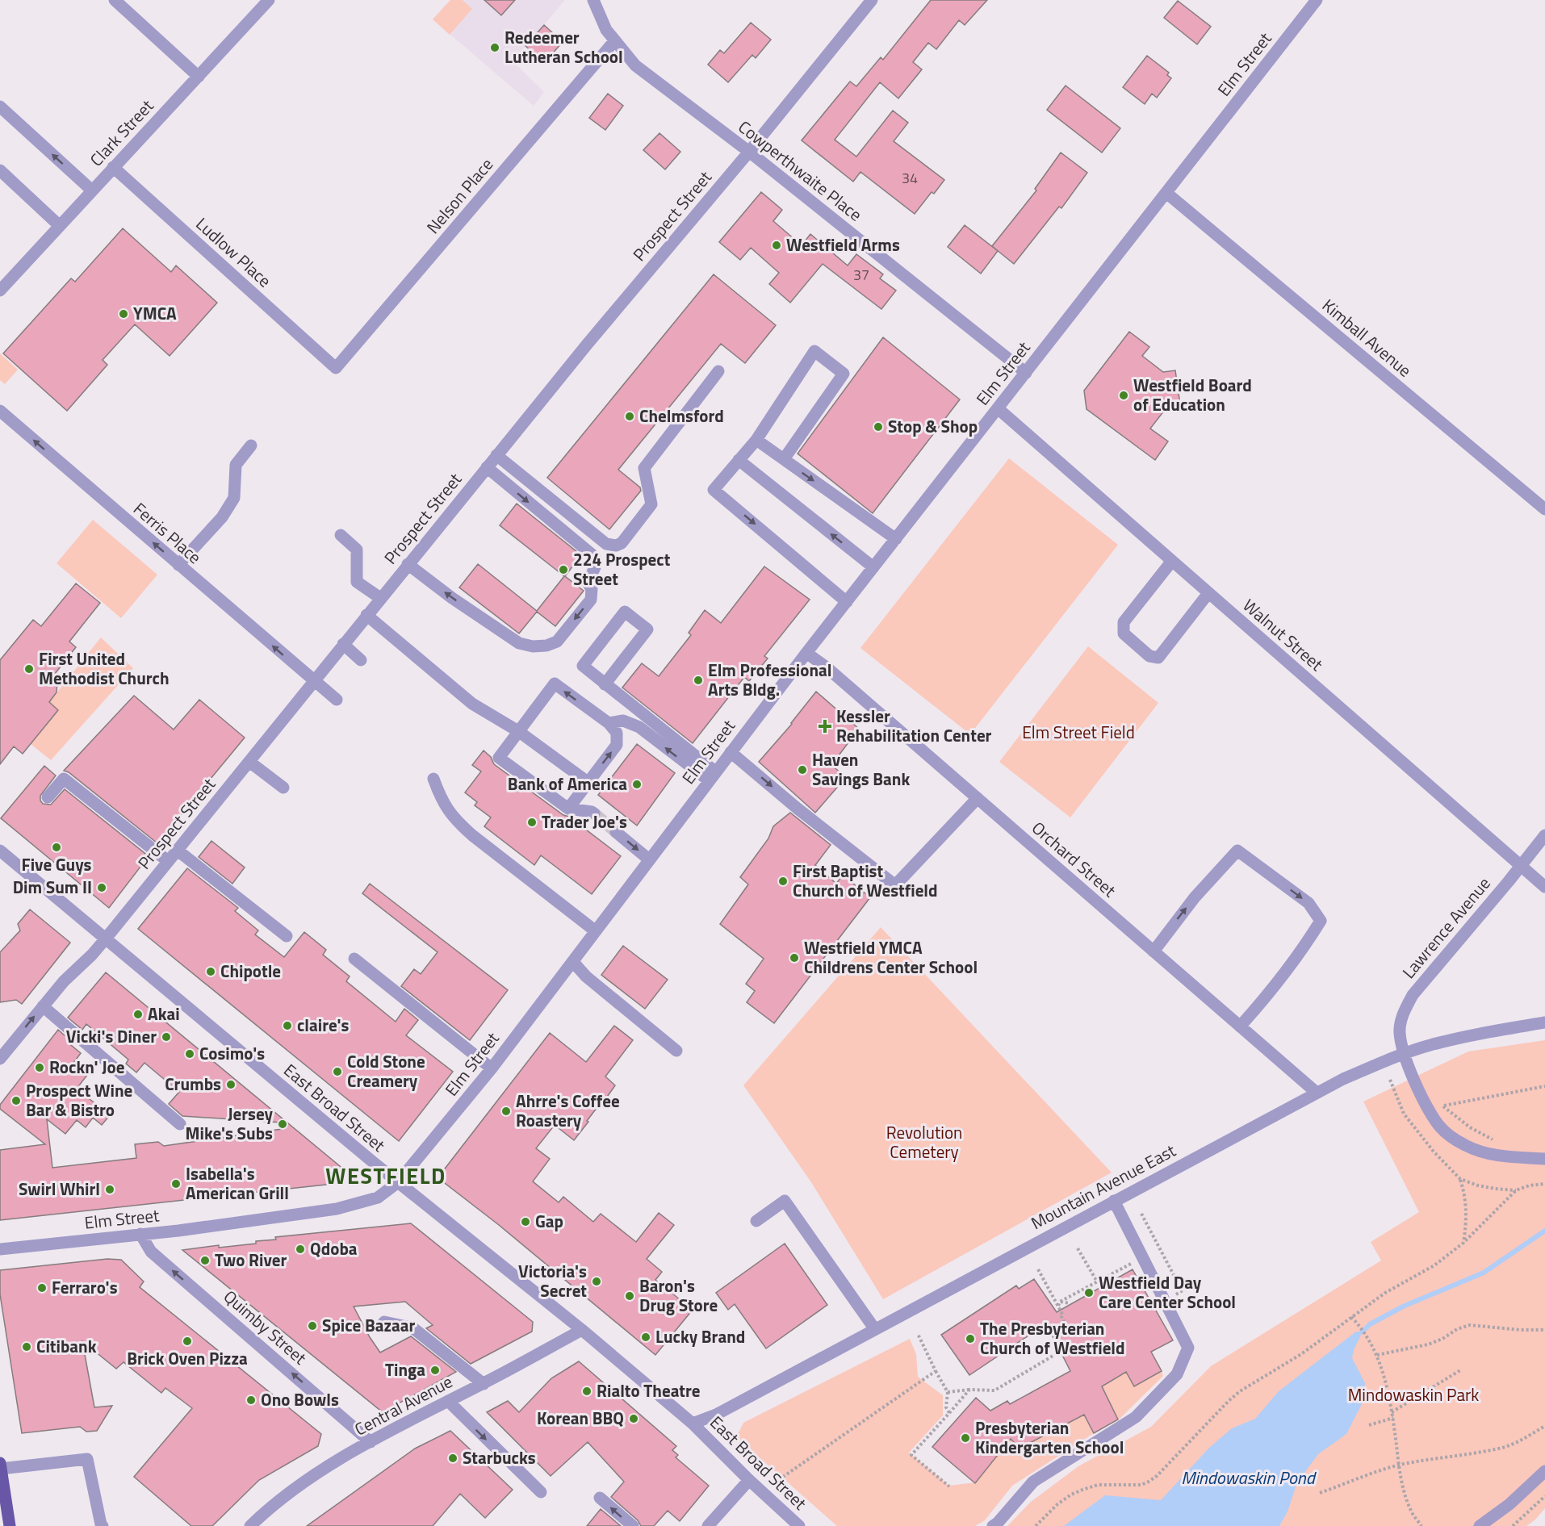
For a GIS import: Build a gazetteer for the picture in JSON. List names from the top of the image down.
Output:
{
  "streets": {
    "street": [
      "Elm Street",
      "Clark Street",
      "Cowperthwaite Place",
      "Nelson Place",
      "Prospect Street",
      "Ludlow Place",
      "Kimball Avenue",
      "Ferris Place",
      "Walnut Street",
      "Orchard Street",
      "Lawrence Avenue",
      "East Broad Street",
      "Mountain Avenue East",
      "Quimby Street",
      "Central Avenue"
    ]
  },
  "crossings": [
    ["Elm Street", "Cowperthwaite Place"],
    ["Elm Street", "Kimball Avenue"],
    ["Elm Street", "Walnut Street"],
    ["Elm Street", "Orchard Street"],
    ["Elm Street", "East Broad Street"],
    ["Elm Street", "Quimby Street"],
    ["Clark Street", "Ludlow Place"],
    ["Cowperthwaite Place", "Nelson Place"],
    ["Cowperthwaite Place", "Prospect Street"],
    ["Nelson Place", "Ludlow Place"],
    ["Prospect Street", "Ferris Place"],
    ["Prospect Street", "East Broad Street"],
    ["Walnut Street", "Lawrence Avenue"],
    ["Orchard Street", "Mountain Avenue East"],
    ["Lawrence Avenue", "Mountain Avenue East"],
    ["East Broad Street", "Mountain Avenue East"],
    ["East Broad Street", "Central Avenue"],
    ["Quimby Street", "Central Avenue"]
  ],
  "one_way": ["Ferris Place", "Quimby Street"],
  "districts": ["WESTFIELD"],
  "water": ["Mindowaskin Pond"],
  "parks": ["Elm Street Field", "Revolution Cemetery", "Mindowaskin Park"],
  "places": {
    "other": [
      "Redeemer Lutheran School",
      "Westfield Arms",
      "YMCA",
      "Westfield Board of Education",
      "Chelmsford",
      "Stop & Shop",
      "224 Prospect Street",
      "First United Methodist Church",
      "Elm Professional Arts Bldg.",
      "Haven Savings Bank",
      "Bank of America",
      "Trader Joe's",
      "Five Guys",
      "First Baptist Church of Westfield",
      "Dim Sum II",
      "Westfield YMCA Childrens Center School",
      "Chipotle",
      "Akai",
      "claire's",
      "Vicki's Diner",
      "Cosimo's",
      "Rockn' Joe",
      "Cold Stone Creamery",
      "Crumbs",
      "Prospect Wine Bar & Bistro",
      "Ahrre's Coffee Roastery",
      "Jersey Mike's Subs",
      "Isabella's American Grill",
      "Swirl Whirl",
      "Gap",
      "Qdoba",
      "Two River",
      "Victoria's Secret",
      "Ferraro's",
      "Westfield Day Care Center School",
      "Baron's Drug Store",
      "Spice Bazaar",
      "Lucky Brand",
      "The Presbyterian Church of Westfield",
      "Brick Oven Pizza",
      "Citibank",
      "Tinga",
      "Rialto Theatre",
      "Ono Bowls",
      "Korean BBQ",
      "Presbyterian Kindergarten School",
      "Starbucks"
    ],
    "health": ["Kessler Rehabilitation Center"]
  },
  "house_numbers": ["34", "37"]
}
